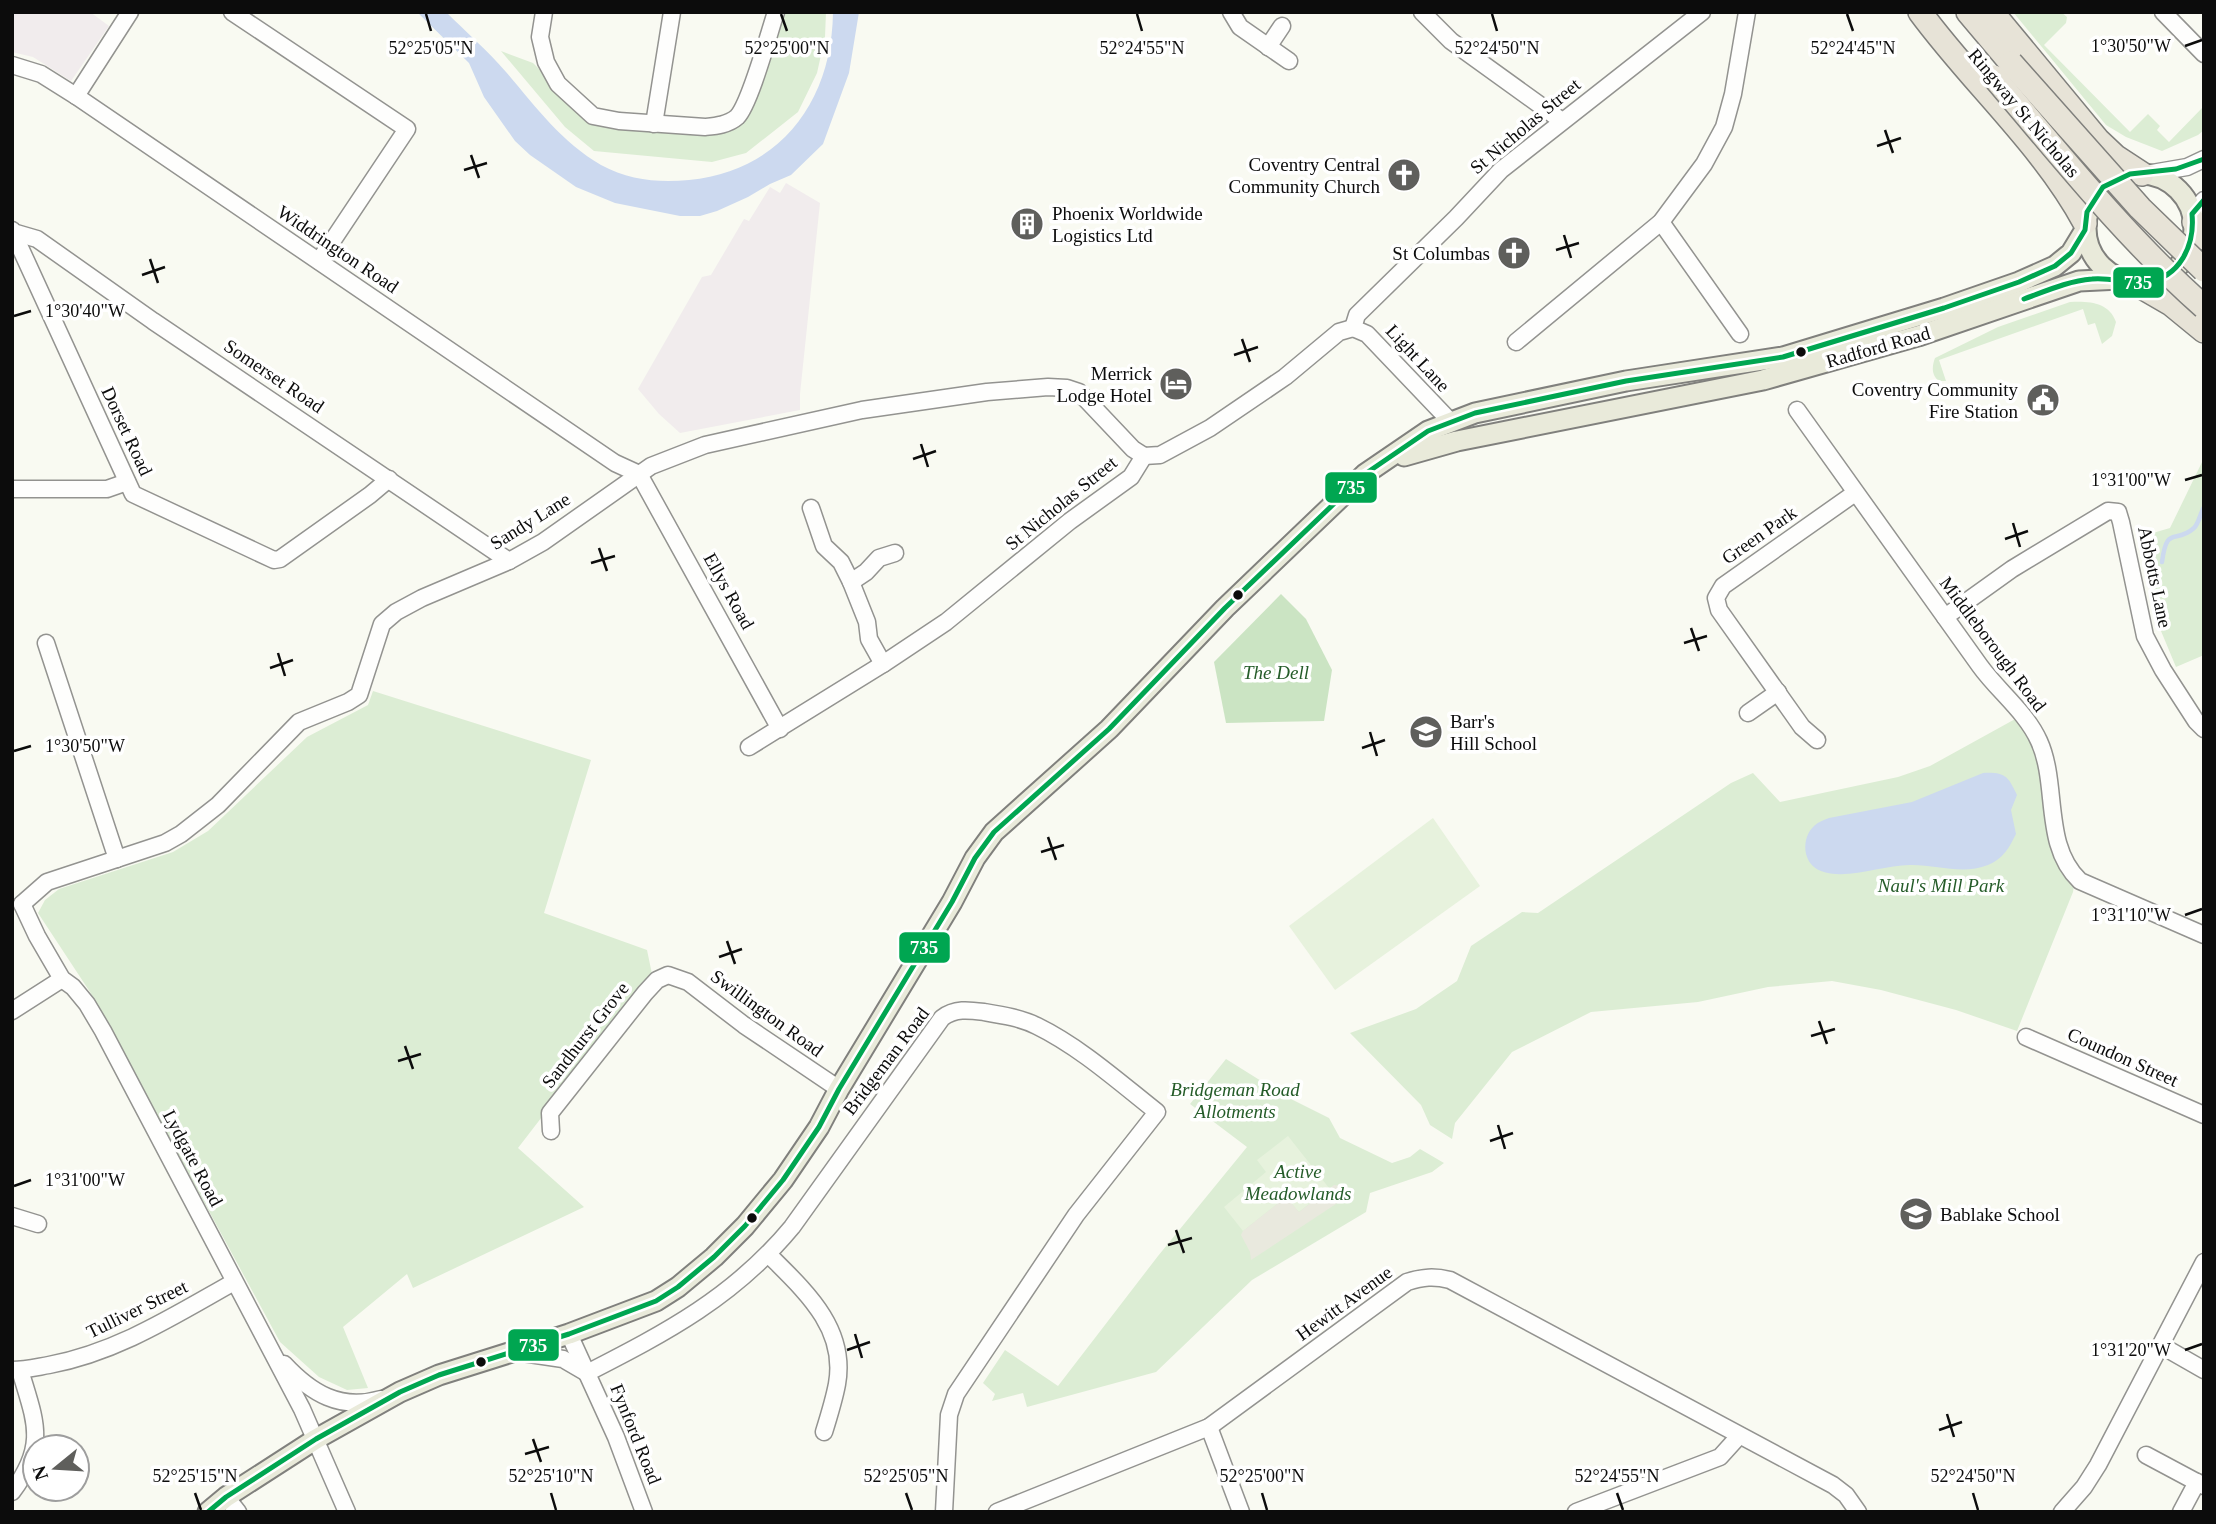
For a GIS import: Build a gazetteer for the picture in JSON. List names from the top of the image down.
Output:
{
  "streets": {
    "highway": ["Ringway St Nicholas"],
    "main road": ["Radford Road"],
    "street": [
      "St Nicholas Street",
      "Widdrington Road",
      "Light Lane",
      "Somerset Road",
      "Dorset Road",
      "Sandy Lane",
      "Green Park",
      "Abbotts Lane",
      "Ellys Road",
      "Middleborough Road",
      "Swillington Road",
      "Sandhurst Grove",
      "Coundon Street",
      "Bridgeman Road",
      "Lydgate Road",
      "Hewitt Avenue",
      "Tulliver Street",
      "Fynford Road"
    ]
  },
  "crossings": [
    ["St Nicholas Street", "Light Lane"],
    ["St Nicholas Street", "Sandy Lane"],
    ["St Nicholas Street", "Ellys Road"],
    ["Widdrington Road", "Sandy Lane"],
    ["Widdrington Road", "Ellys Road"],
    ["Radford Road", "Light Lane"],
    ["Radford Road", "Swillington Road"],
    ["Radford Road", "Lydgate Road"],
    ["Radford Road", "Fynford Road"],
    ["Somerset Road", "Dorset Road"],
    ["Somerset Road", "Sandy Lane"],
    ["Sandy Lane", "Ellys Road"],
    ["Sandy Lane", "Lydgate Road"],
    ["Green Park", "Middleborough Road"],
    ["Abbotts Lane", "Middleborough Road"],
    ["Swillington Road", "Sandhurst Grove"],
    ["Bridgeman Road", "Fynford Road"],
    ["Lydgate Road", "Tulliver Street"]
  ],
  "parks": [
    "The Dell",
    "Naul's Mill Park",
    "Bridgeman Road Allotments",
    "Active Meadowlands"
  ],
  "places": {
    "church": ["Coventry Central Community Church", "St Columbas"],
    "building": ["Phoenix Worldwide Logistics Ltd"],
    "hotel": ["Merrick Lodge Hotel"],
    "public building": ["Coventry Community Fire Station"],
    "school or university": ["Barr's Hill School", "Bablake School"]
  },
  "lines": ["transit line 735"],
  "north": "left",
  "coordinates": [
    "1°30'50\"W",
    "52°25'05\"N",
    "52°25'00\"N",
    "52°24'55\"N",
    "52°24'50\"N",
    "52°24'45\"N",
    "1°30'40\"W",
    "1°31'00\"W",
    "1°31'10\"W",
    "1°31'20\"W",
    "52°25'15\"N",
    "52°25'10\"N"
  ]
}
